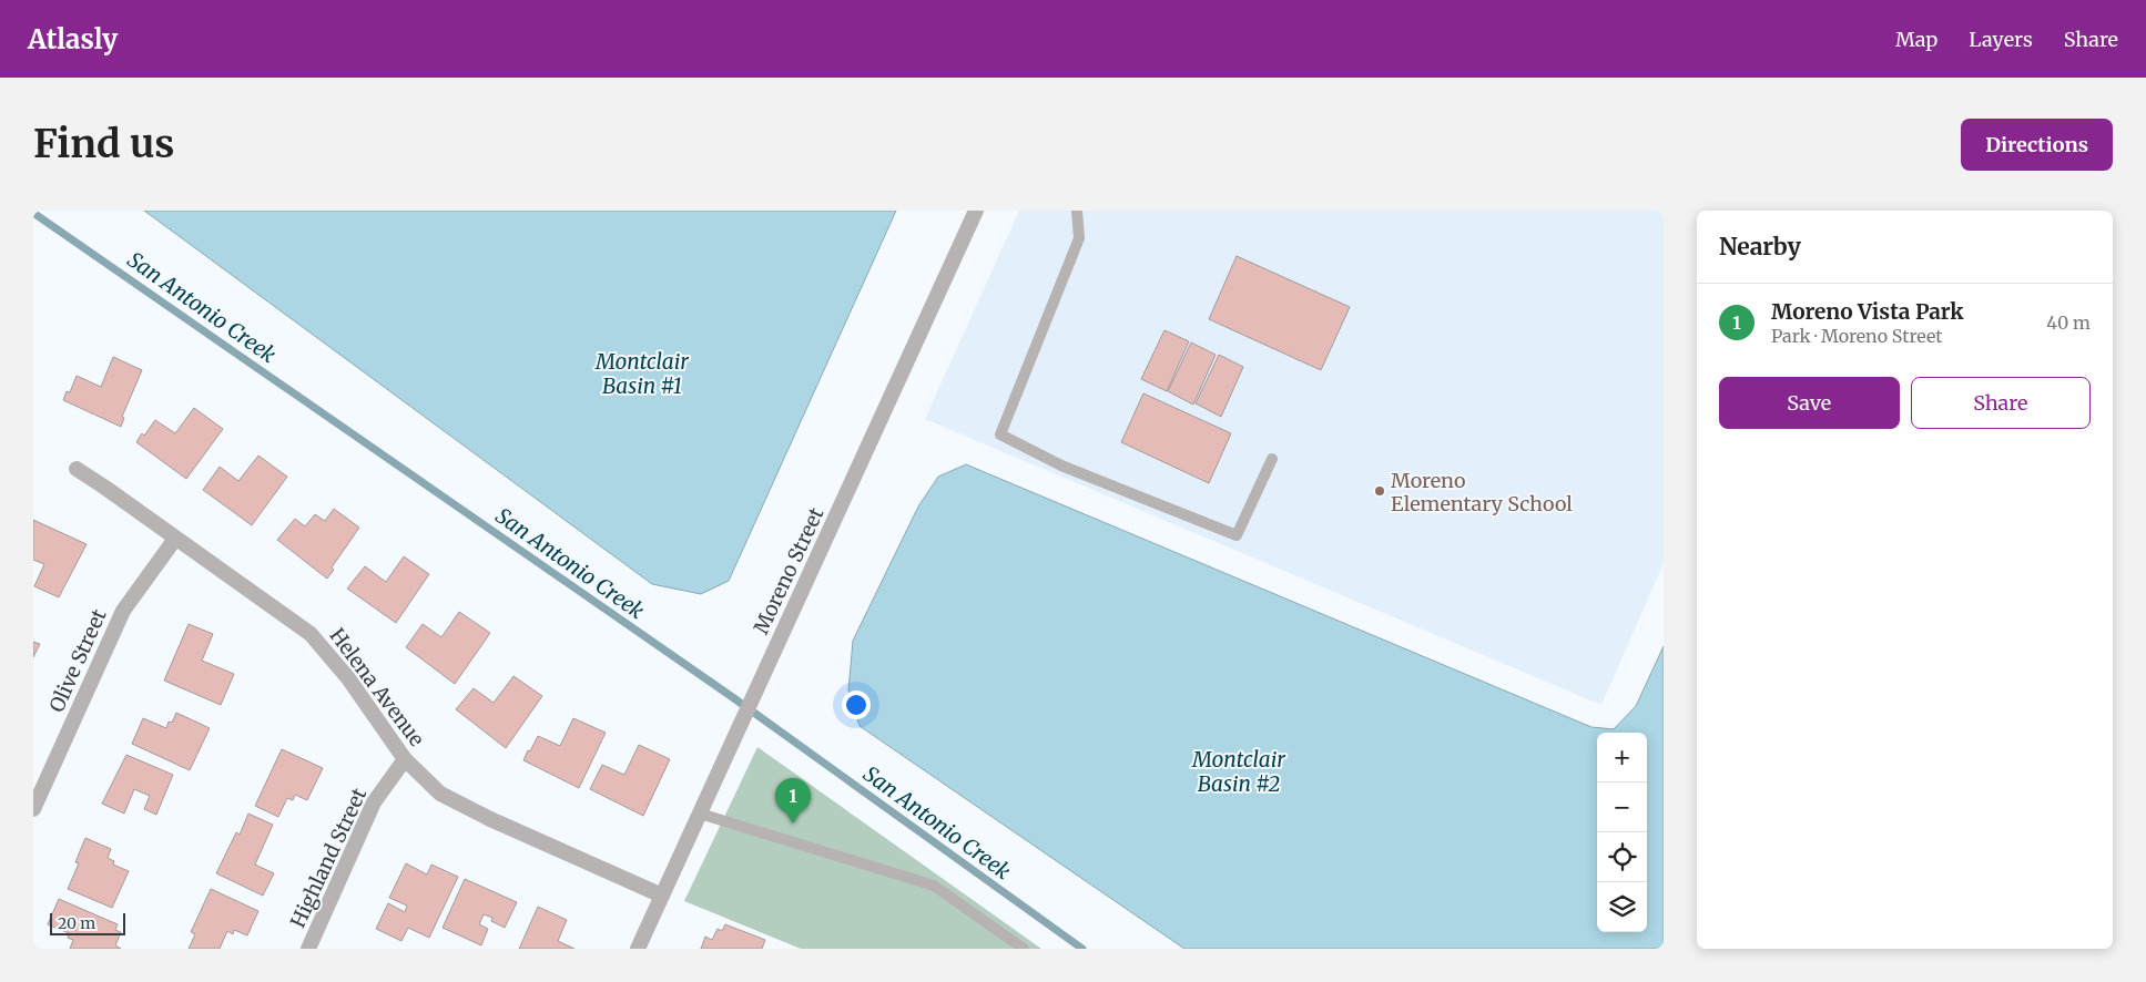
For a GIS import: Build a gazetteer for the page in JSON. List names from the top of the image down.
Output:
{
  "streets": {
    "street": [
      "Moreno Street",
      "Olive Street",
      "Helena Avenue",
      "Highland Street"
    ]
  },
  "crossings": [
    ["Moreno Street", "Helena Avenue"],
    ["Olive Street", "Helena Avenue"],
    ["Helena Avenue", "Highland Street"]
  ],
  "water": ["San Antonio Creek", "Montclair Basin #1", "Montclair Basin #2"],
  "places": ["Moreno Elementary School"],
  "scale_bar": "20 m",
  "page": {
    "header": "Atlasly",
    "nav": ["Map", "Layers", "Share"],
    "buttons": [
      "Directions",
      ["Save", "Share"]
    ],
    "title": "Find us",
    "heading": "Nearby",
    "list": [
      {
        "mark": "1",
        "name": "Moreno Vista Park",
        "note": "Park · Moreno Street",
        "value": "40 m"
      }
    ],
    "map_buttons": ["+", "−"],
    "pins": "1",
    "scale": "20 m"
  }
}
